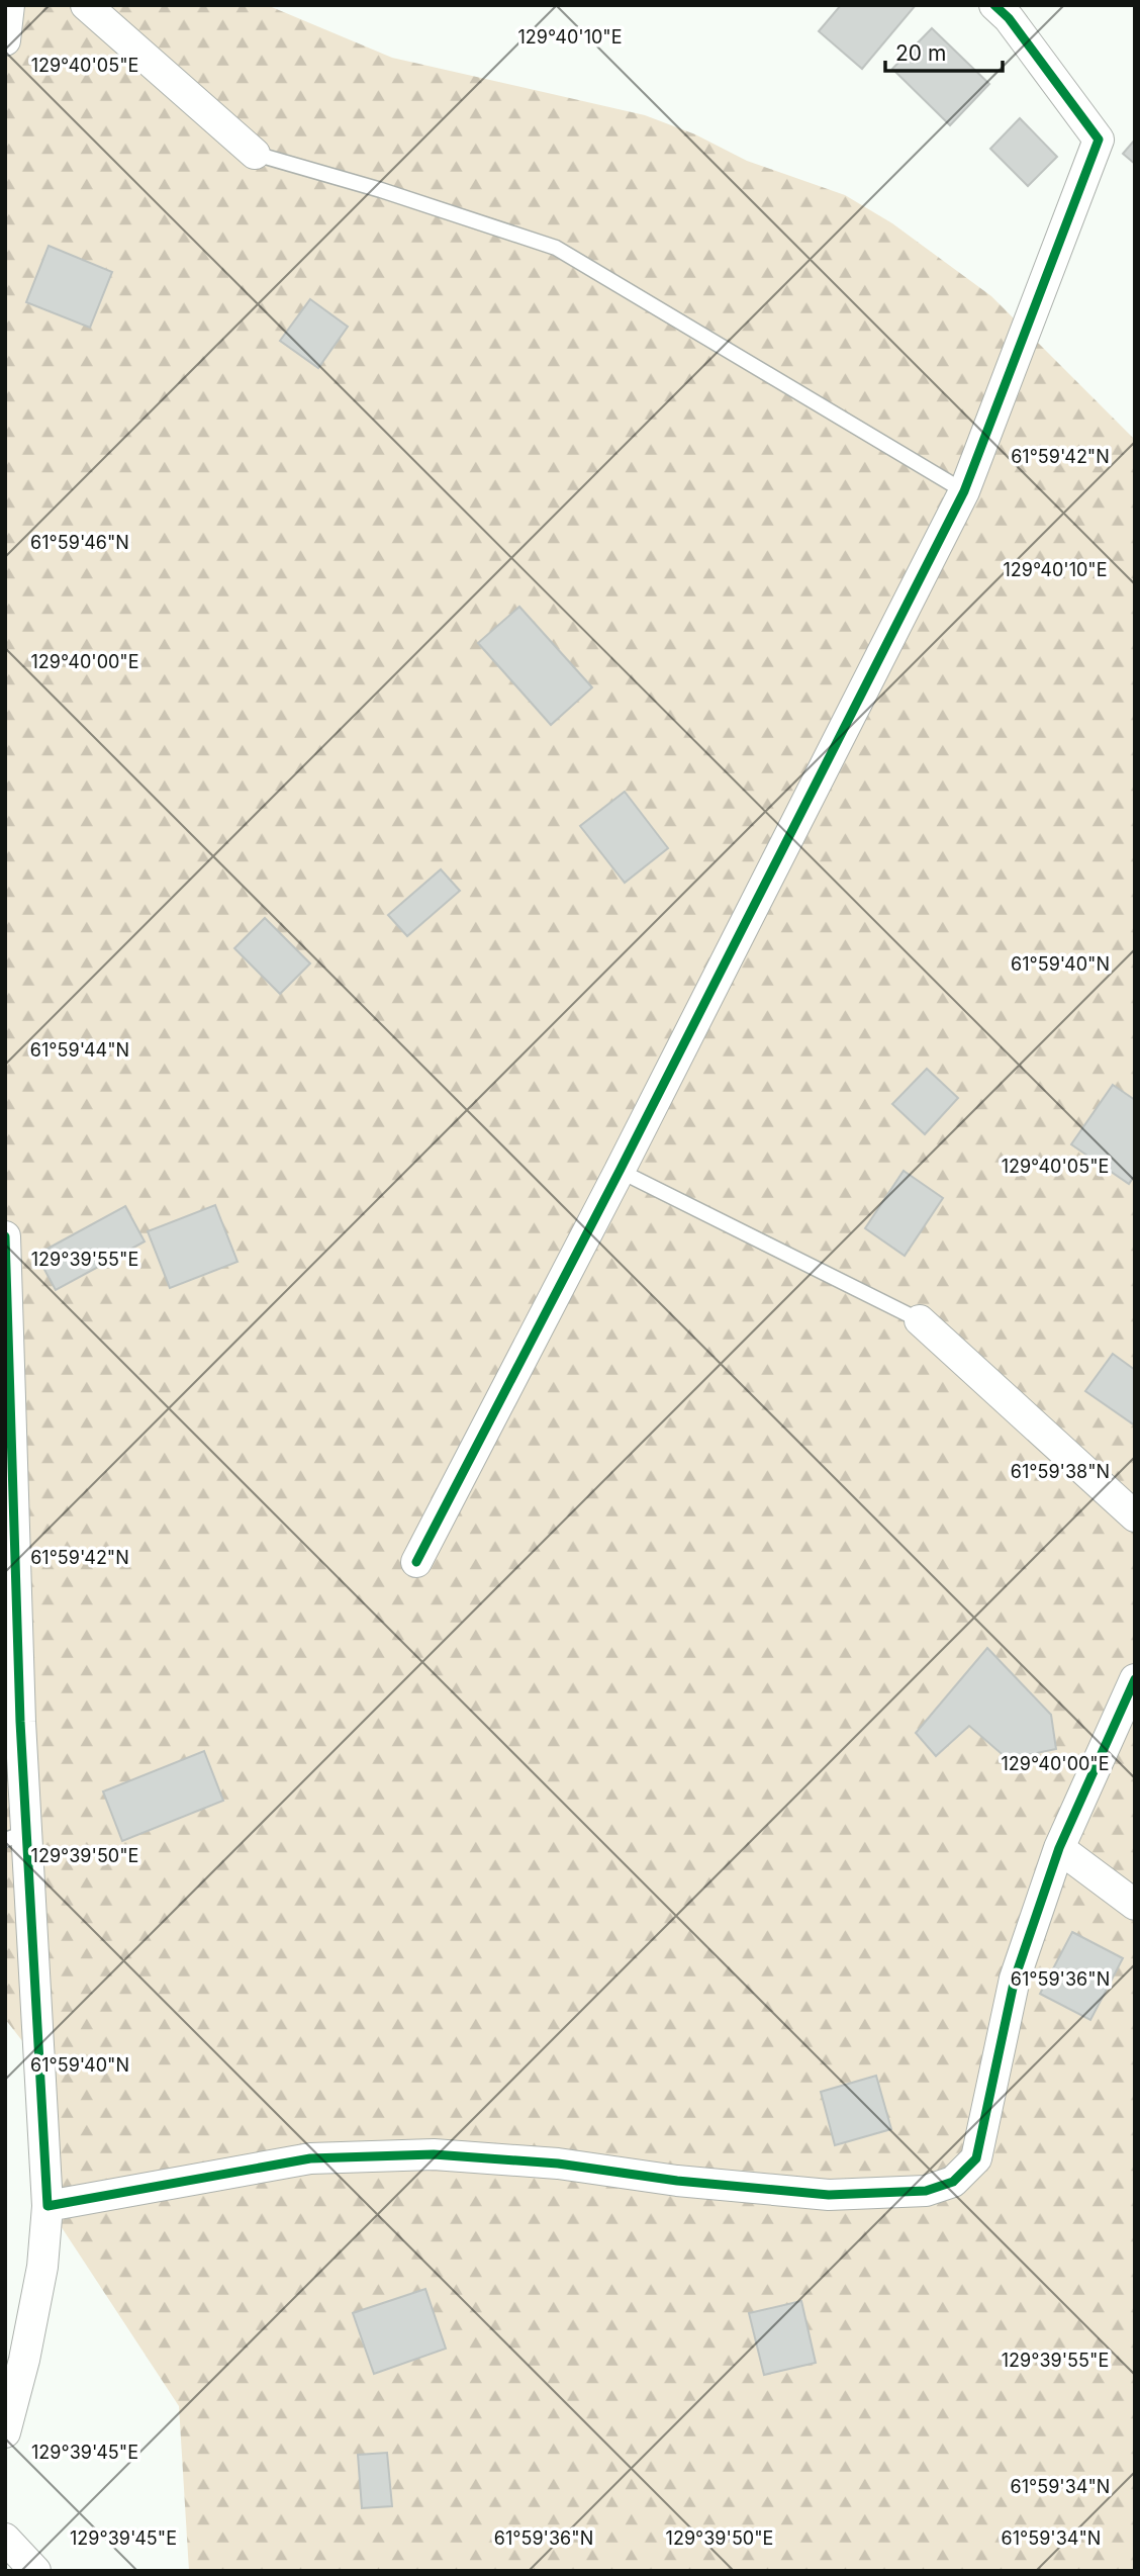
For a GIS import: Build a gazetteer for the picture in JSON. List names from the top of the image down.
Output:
{
  "scale_bar": "20 m",
  "coordinates": [
    "129°40'10\"E",
    "129°40'05\"E",
    "61°59'42\"N",
    "61°59'46\"N",
    "129°40'00\"E",
    "61°59'40\"N",
    "61°59'44\"N",
    "129°39'55\"E",
    "61°59'38\"N",
    "129°39'50\"E",
    "61°59'36\"N",
    "129°39'45\"E",
    "61°59'34\"N"
  ]
}
